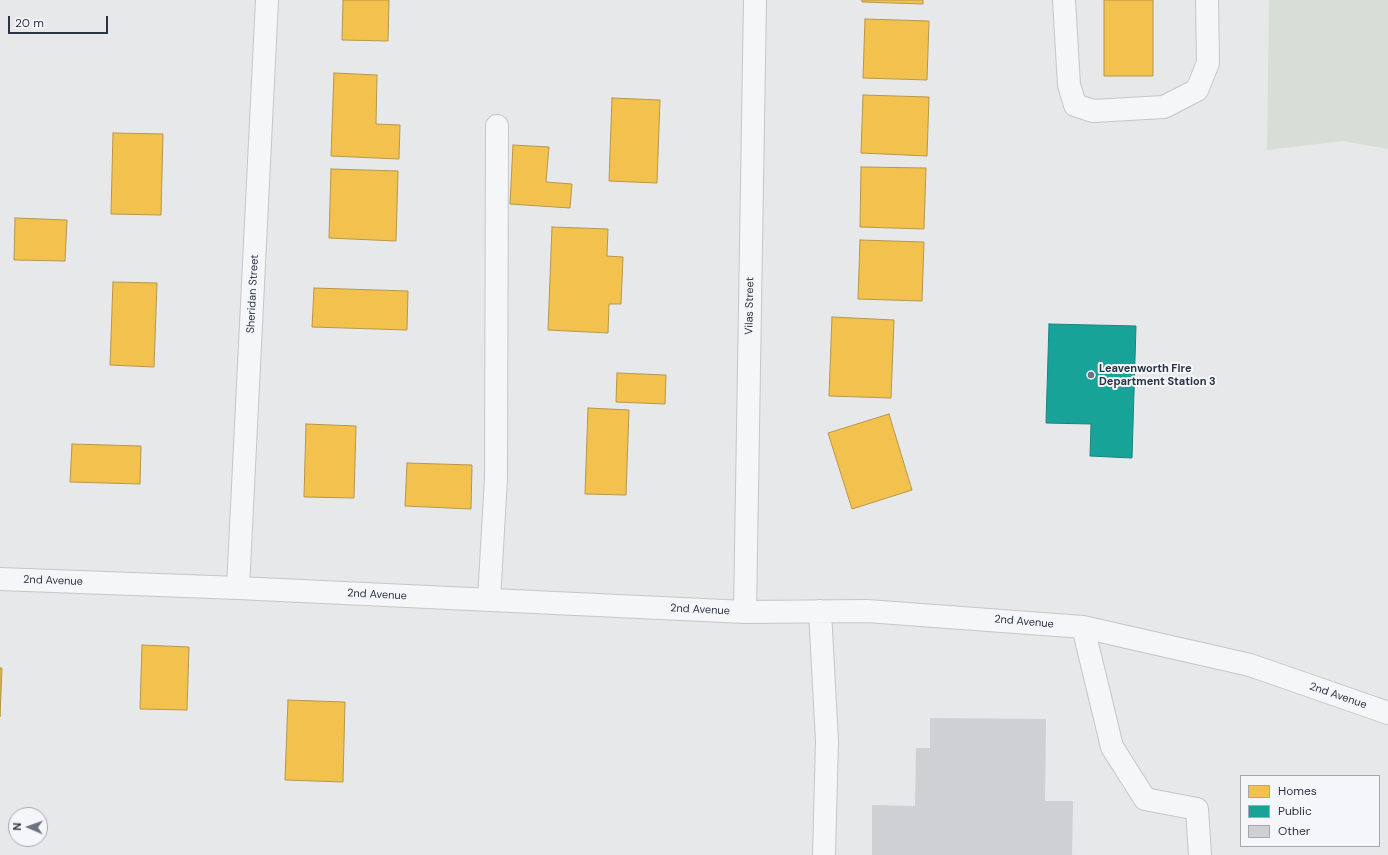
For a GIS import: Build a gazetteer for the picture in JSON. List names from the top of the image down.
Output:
{
  "streets": {
    "street": ["Sheridan Street", "Vilas Street", "2nd Avenue"]
  },
  "crossings": [
    ["Sheridan Street", "2nd Avenue"],
    ["Vilas Street", "2nd Avenue"]
  ],
  "places": ["Leavenworth Fire Department Station 3"],
  "legend": ["Homes", "Public", "Other"],
  "scale_bar": "20 m",
  "north": "left"
}
